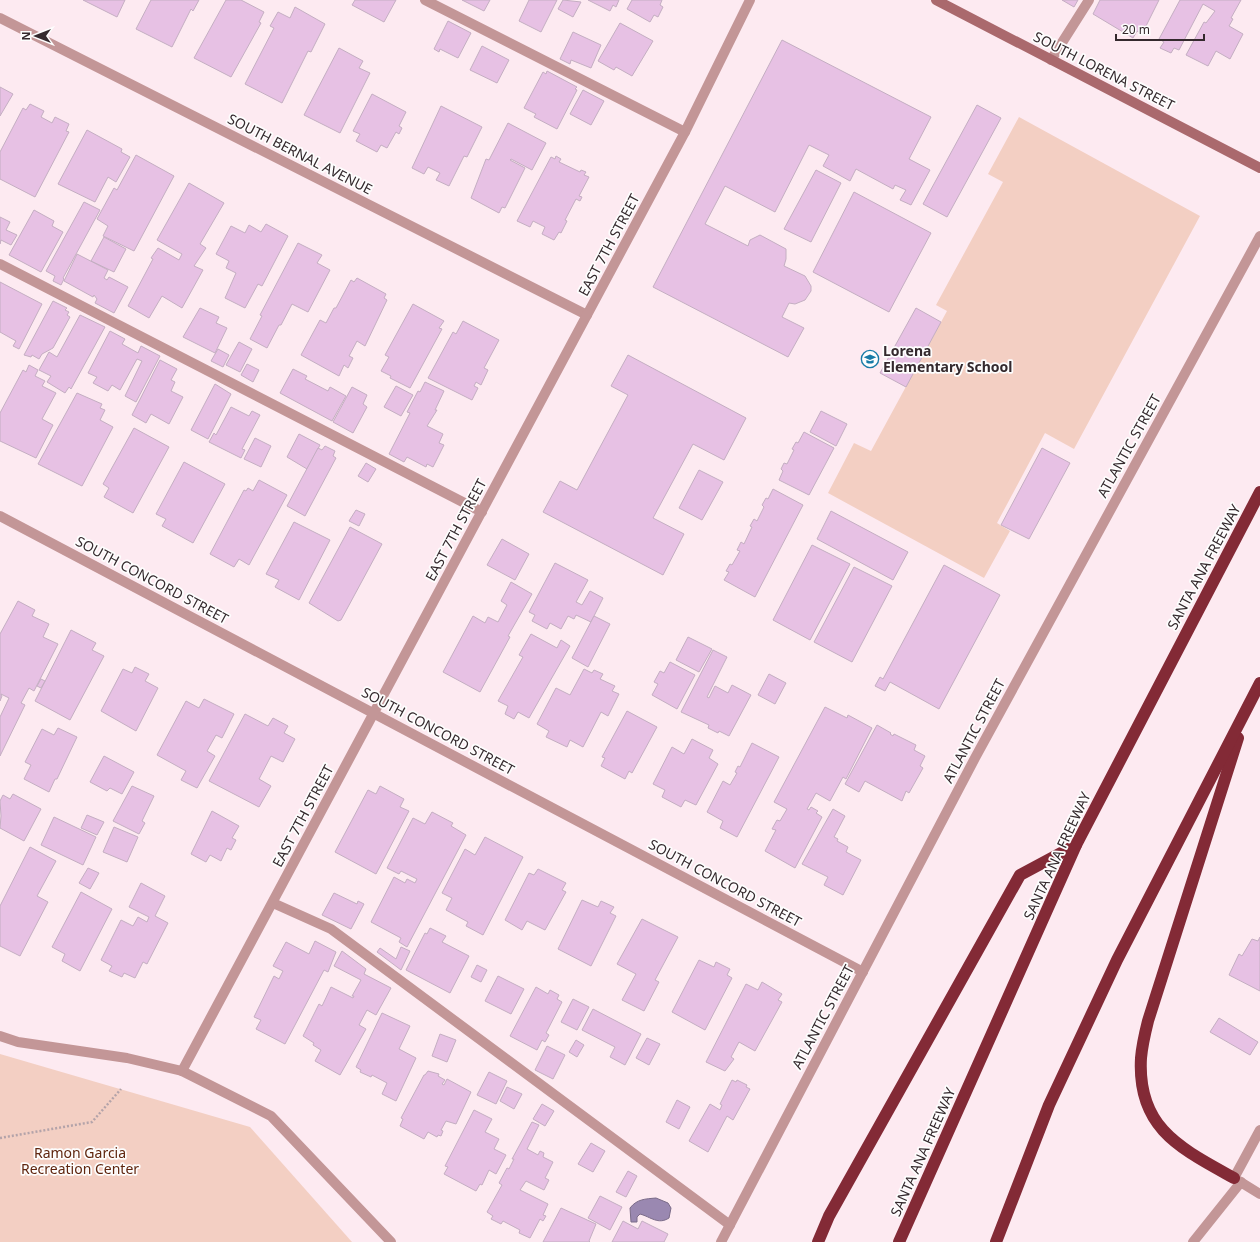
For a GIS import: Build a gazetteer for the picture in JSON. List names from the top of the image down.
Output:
{
  "streets": {
    "highway": ["SANTA ANA FREEWAY"],
    "main road": ["SOUTH LORENA STREET"],
    "street": [
      "SOUTH BERNAL AVENUE",
      "EAST 7TH STREET",
      "ATLANTIC STREET",
      "SOUTH CONCORD STREET"
    ]
  },
  "crossings": [
    ["SOUTH BERNAL AVENUE", "EAST 7TH STREET"],
    ["EAST 7TH STREET", "SOUTH CONCORD STREET"],
    ["ATLANTIC STREET", "SOUTH CONCORD STREET"]
  ],
  "parks": ["Ramon Garcia Recreation Center"],
  "places": {
    "school or university": ["Lorena Elementary School"]
  },
  "scale_bar": "20 m",
  "north": "left"
}
